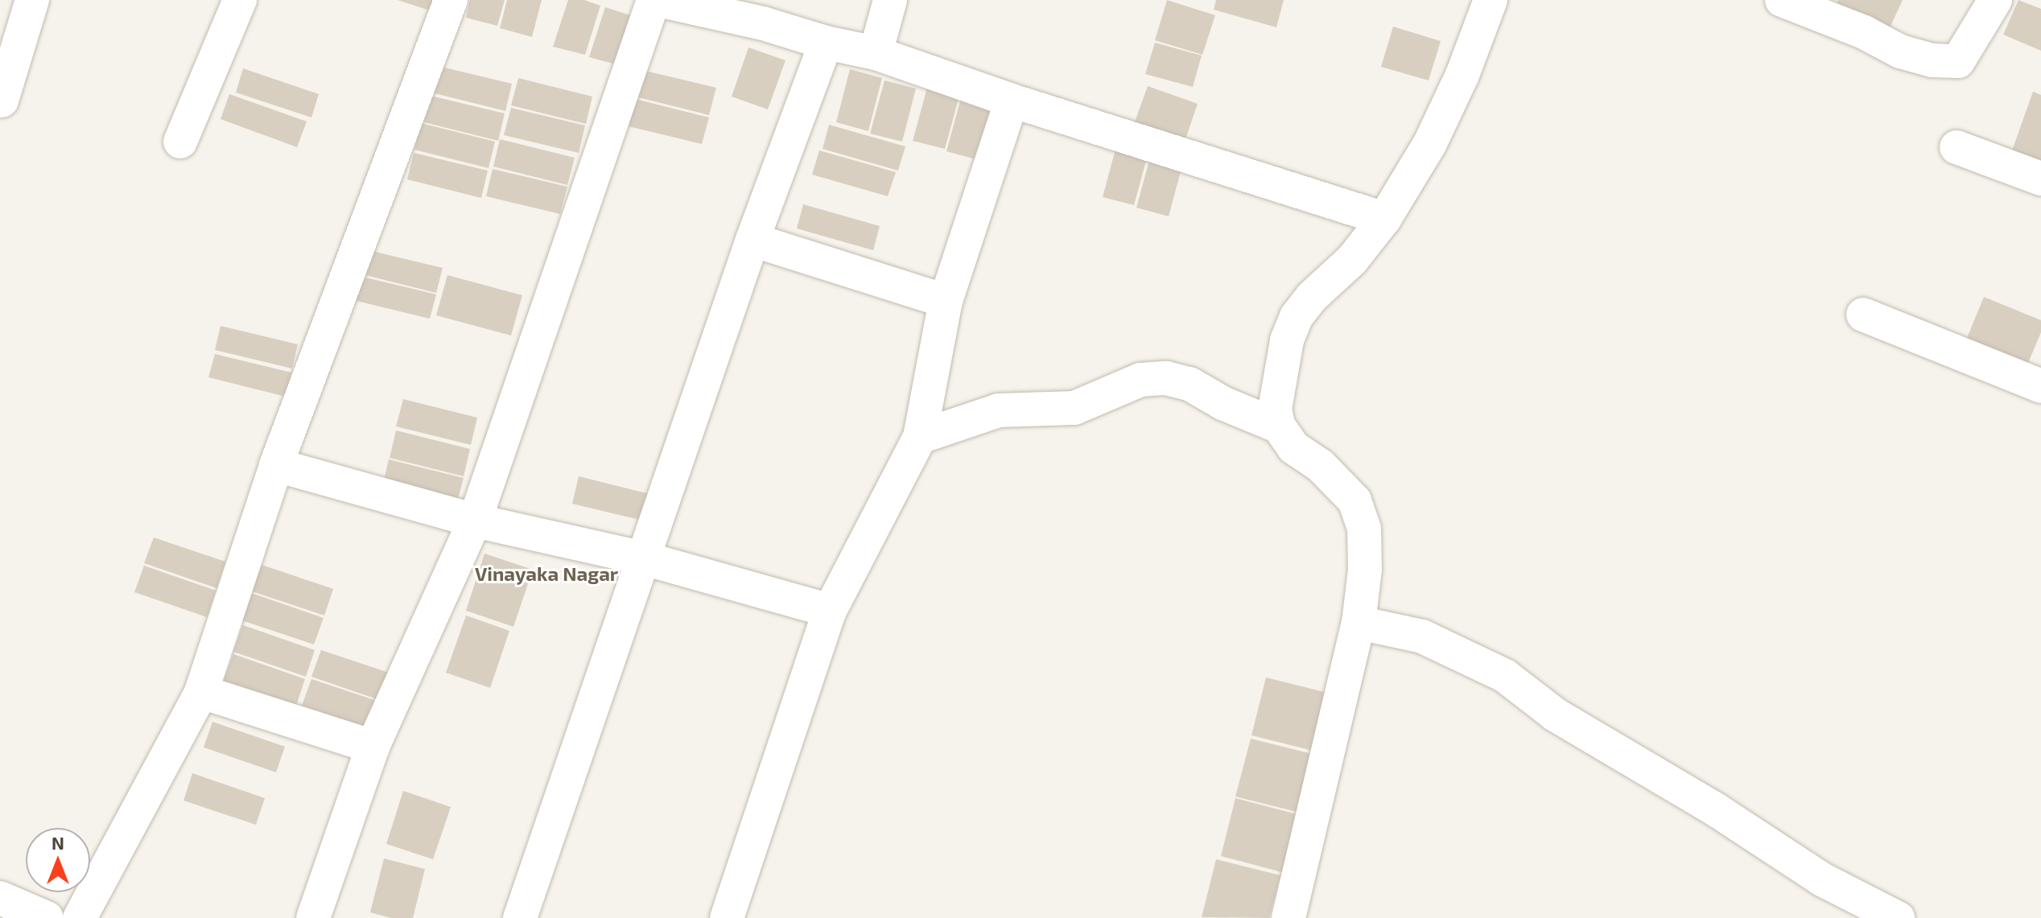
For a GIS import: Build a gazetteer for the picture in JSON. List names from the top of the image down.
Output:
{
  "districts": ["Vinayaka Nagar"],
  "north": "top"
}
